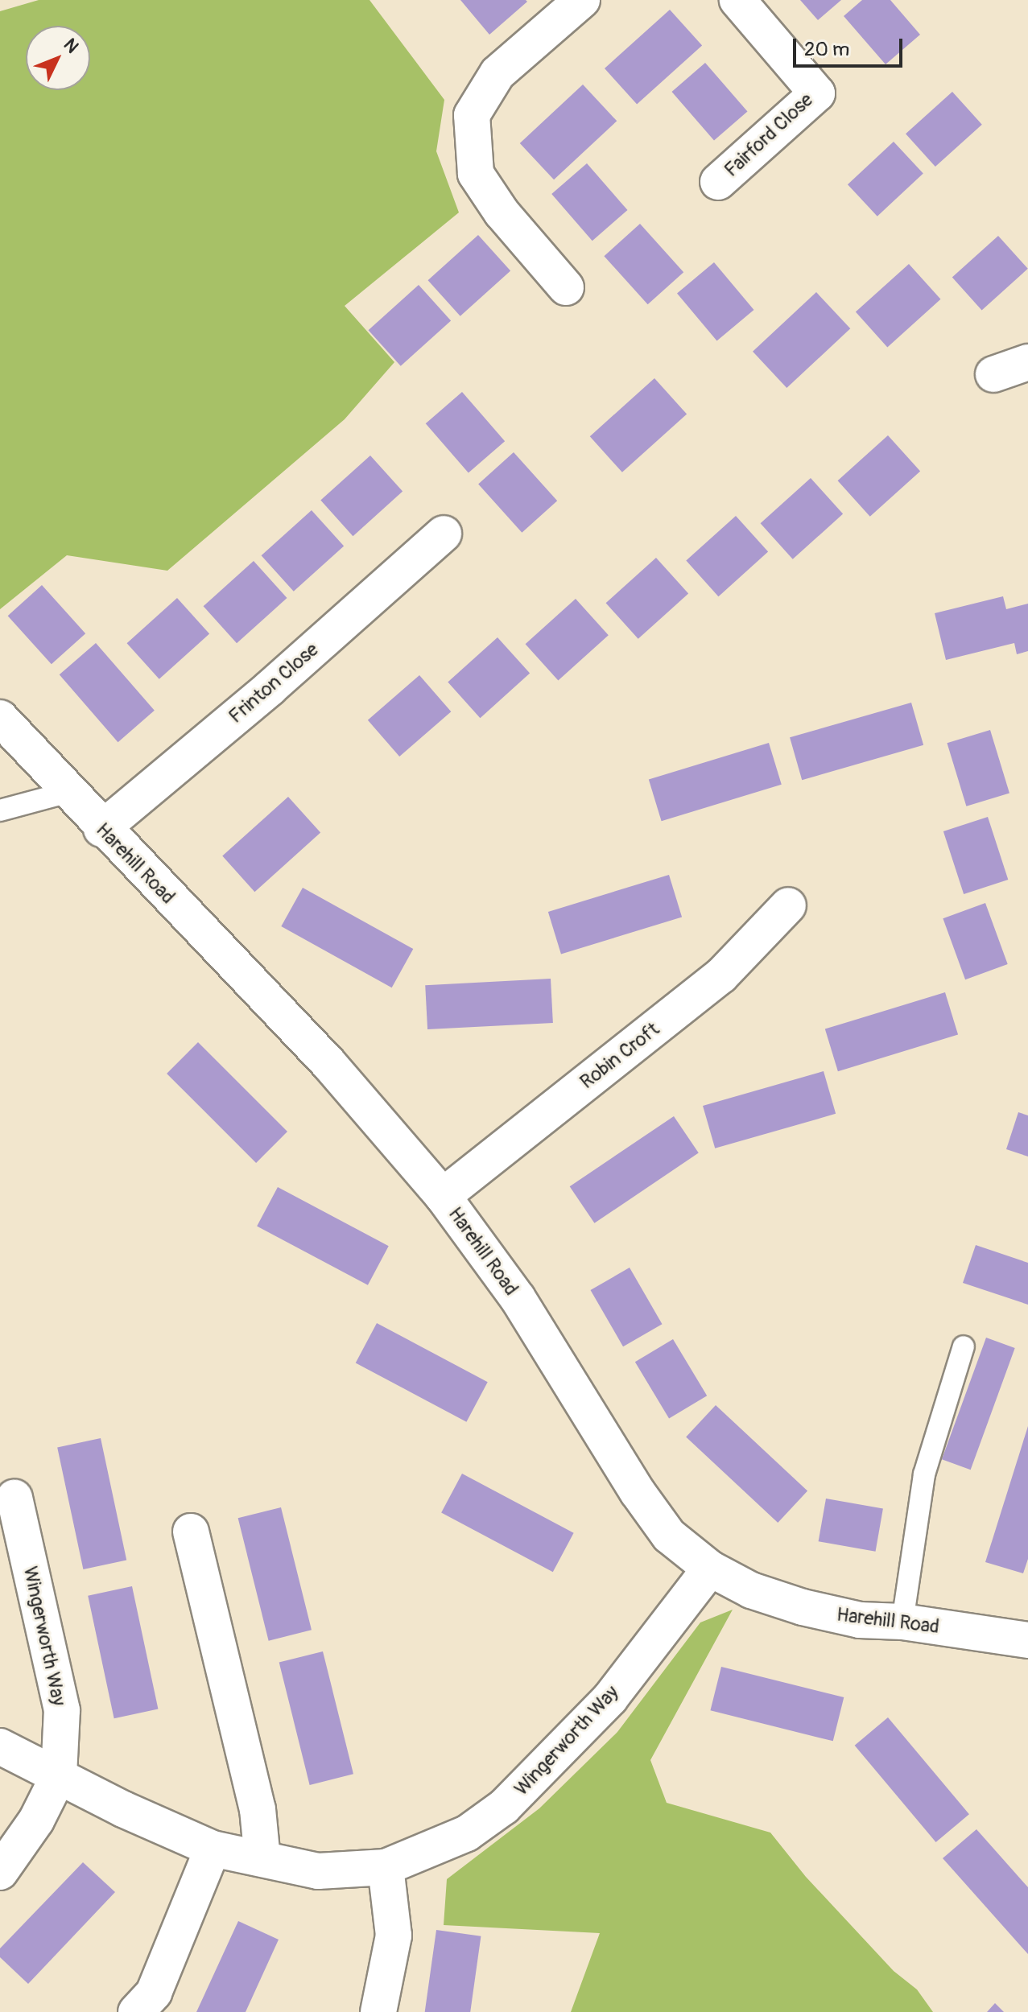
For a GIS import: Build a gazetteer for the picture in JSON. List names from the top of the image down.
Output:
{
  "streets": {
    "street": [
      "Fairford Close",
      "Frinton Close",
      "Harehill Road",
      "Robin Croft",
      "Wingerworth Way"
    ]
  },
  "crossings": [
    ["Frinton Close", "Harehill Road"],
    ["Harehill Road", "Robin Croft"],
    ["Harehill Road", "Wingerworth Way"]
  ],
  "scale_bar": "20 m",
  "north": "top right"
}
